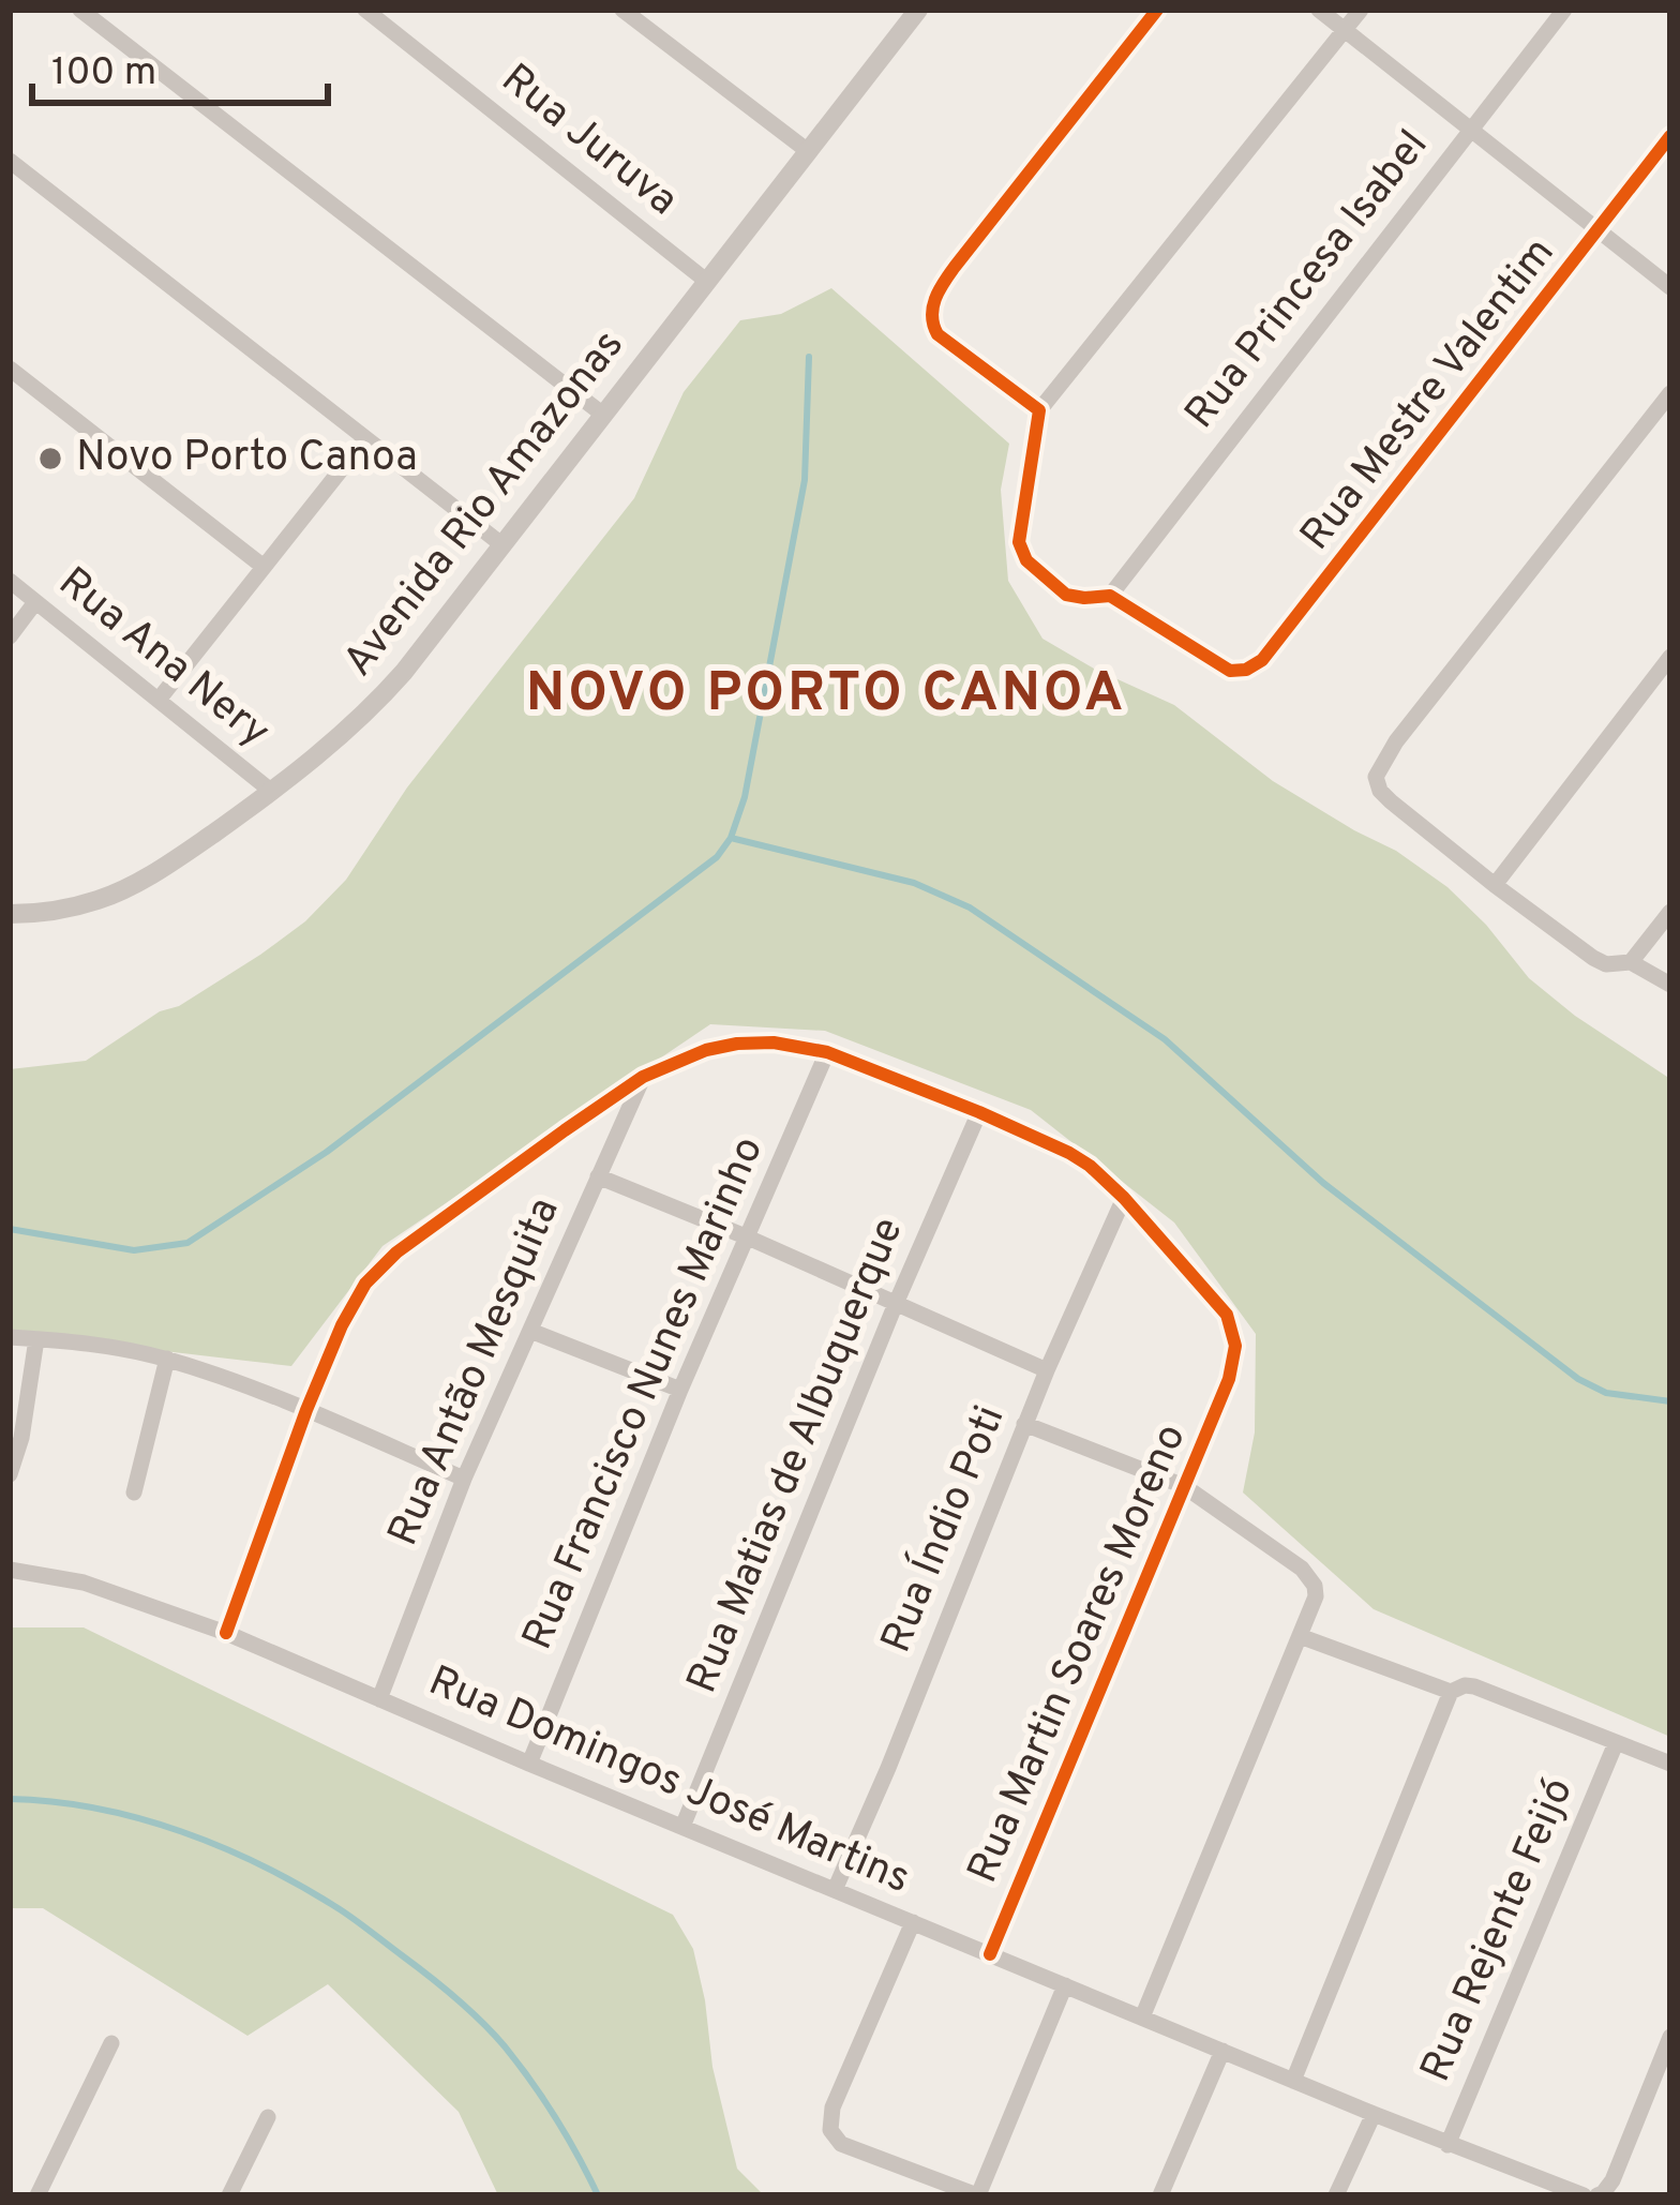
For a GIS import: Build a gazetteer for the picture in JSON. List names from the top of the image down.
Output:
{
  "streets": {
    "street": [
      "Rua Juruva",
      "Rua Princesa Isabel",
      "Rua Mestre Valentim",
      "Avenida Rio Amazonas",
      "Rua Ana Nery",
      "Rua Antão Mesquita",
      "Rua Francisco Nunes Marinho",
      "Rua Matias de Albuquerque",
      "Rua Índio Poti",
      "Rua Martin Soares Moreno",
      "Rua Domingos José Martins",
      "Rua Rejente Feijó"
    ]
  },
  "crossings": [
    ["Rua Juruva", "Avenida Rio Amazonas"],
    ["Rua Princesa Isabel", "Rua Mestre Valentim"],
    ["Avenida Rio Amazonas", "Rua Ana Nery"],
    ["Rua Antão Mesquita", "Rua Domingos José Martins"],
    ["Rua Francisco Nunes Marinho", "Rua Domingos José Martins"],
    ["Rua Matias de Albuquerque", "Rua Domingos José Martins"],
    ["Rua Índio Poti", "Rua Martin Soares Moreno"],
    ["Rua Índio Poti", "Rua Domingos José Martins"],
    ["Rua Martin Soares Moreno", "Rua Domingos José Martins"],
    ["Rua Domingos José Martins", "Rua Rejente Feijó"]
  ],
  "districts": ["NOVO PORTO CANOA"],
  "places": ["Novo Porto Canoa"],
  "scale_bar": "100 m"
}
